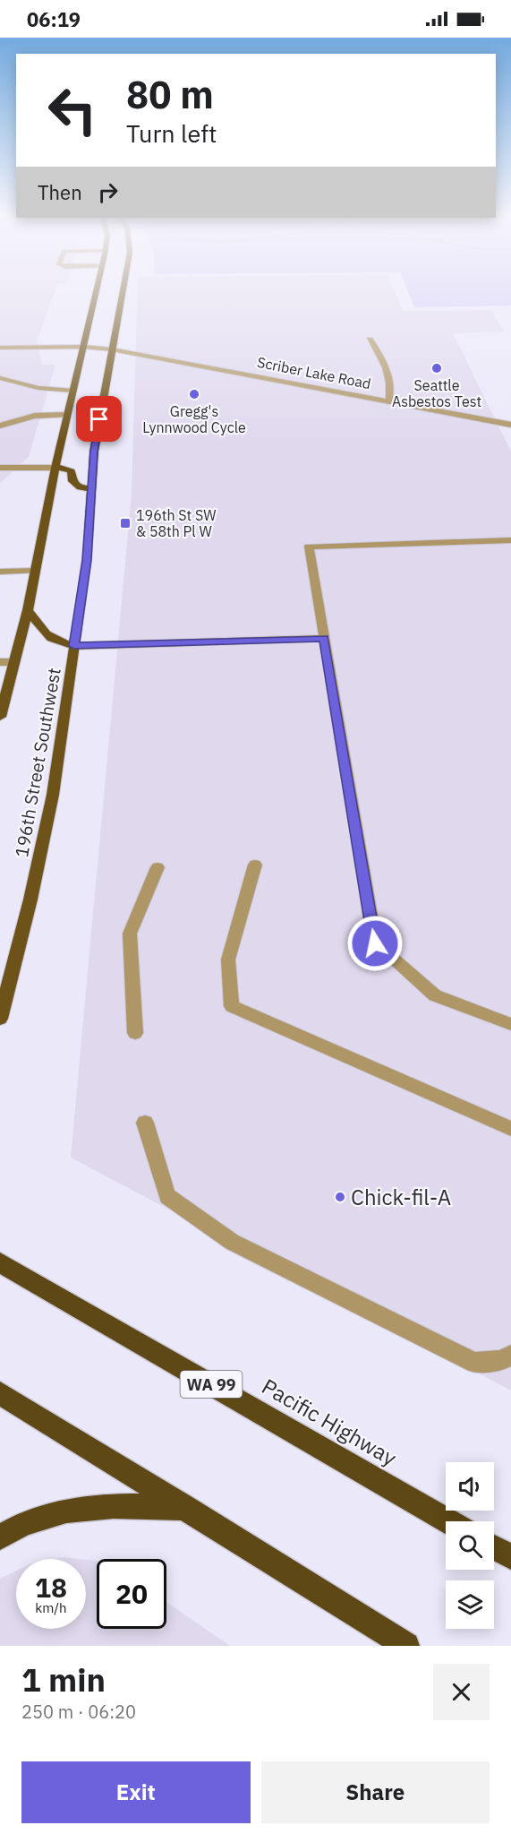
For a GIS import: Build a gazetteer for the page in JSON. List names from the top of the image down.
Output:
{
  "streets": {
    "highway": ["WA 99", "Pacific Highway"],
    "main road": ["196th Street Southwest"],
    "street": ["Scriber Lake Road"]
  },
  "crossings": [
    ["Scriber Lake Road", "196th Street Southwest"]
  ],
  "places": {
    "other": ["Seattle Asbestos Test", "Gregg's Lynnwood Cycle", "Chick-fil-A"],
    "transit": ["196th St SW & 58th Pl W"]
  },
  "page": {
    "status": "06:19",
    "turn": ["80 m", "Turn left"],
    "then": "Then",
    "speed": "18 km/h",
    "limit": "20",
    "heading": ["1 min", "250 m · 06:20"],
    "buttons": ["Exit", "Share"]
  }
}
